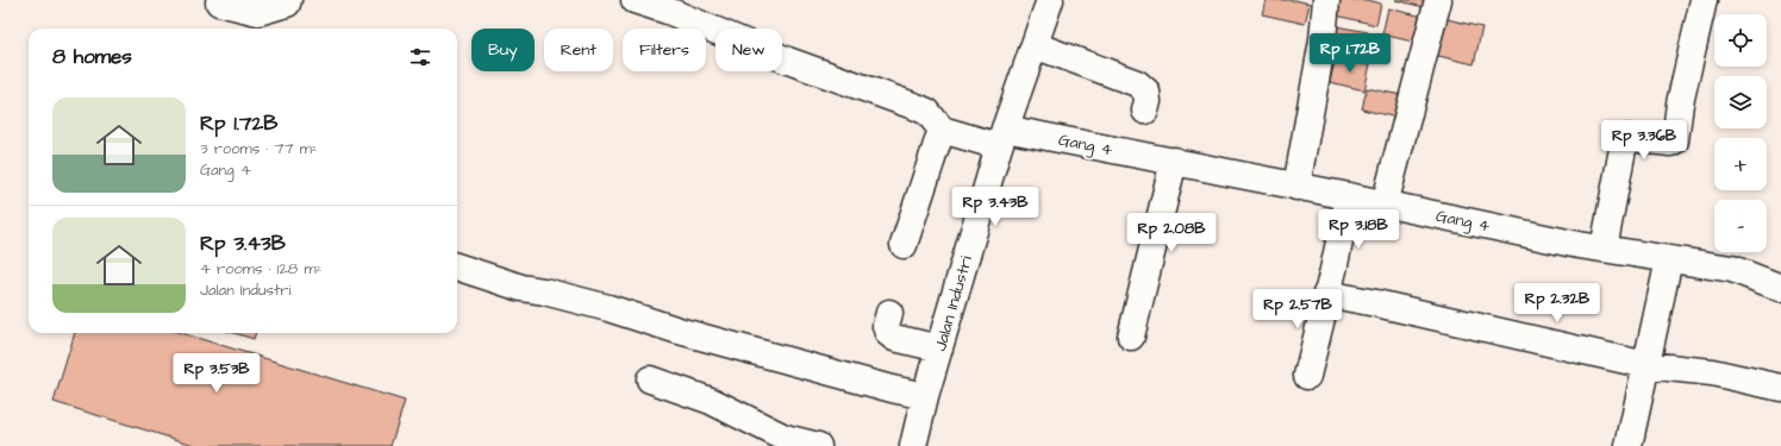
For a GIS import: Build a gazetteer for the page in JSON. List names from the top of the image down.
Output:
{
  "streets": {
    "street": ["Gang 4", "Jalan Industri"]
  },
  "crossings": [
    ["Gang 4", "Jalan Industri"]
  ],
  "page": {
    "map_buttons": ["+", "−"],
    "chip": [
      "Buy",
      "Rent",
      "Filters",
      "New"
    ],
    "heading": "8 homes",
    "price": [
      "Rp 1.72B",
      "Rp 3.36B",
      "Rp 3.43B",
      "Rp 3.18B",
      "Rp 2.08B",
      "Rp 2.32B",
      "Rp 2.57B",
      "Rp 3.53B"
    ],
    "list": [
      {
        "name": "Rp 1.72B",
        "note": "3 rooms · 77 m² · Gang 4"
      },
      {
        "name": "Rp 3.43B",
        "note": "4 rooms · 128 m² · Jalan Industri"
      }
    ]
  }
}
